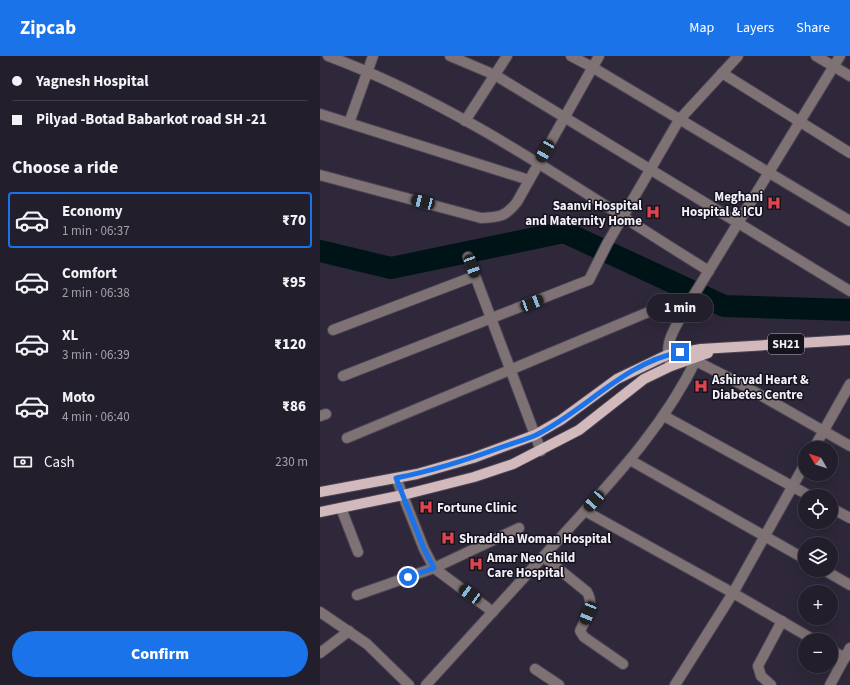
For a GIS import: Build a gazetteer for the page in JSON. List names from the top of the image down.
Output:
{
  "streets": {
    "main road": ["SH21"]
  },
  "places": {
    "hospital": [
      "Meghani Hospital & ICU",
      "Saanvi Hospital and Maternity Home",
      "Ashirvad Heart & Diabetes Centre",
      "Fortune Clinic",
      "Shraddha Woman Hospital",
      "Amar Neo Child Care Hospital"
    ]
  },
  "north": "top left",
  "page": {
    "header": "Zipcab",
    "nav": ["Map", "Layers", "Share"],
    "banner": ["Yagnesh Hospital", "Pilyad -Botad Babarkot road SH -21"],
    "heading": "Choose a ride",
    "list": [
      {
        "name": "Economy",
        "note": "1 min · 06:37",
        "value": "₹70"
      },
      {
        "name": "Comfort",
        "note": "2 min · 06:38",
        "value": "₹95"
      },
      {
        "name": "XL",
        "note": "3 min · 06:39",
        "value": "₹120"
      },
      {
        "name": "Moto",
        "note": "4 min · 06:40",
        "value": "₹86"
      }
    ],
    "bubble": "1 min",
    "pay": ["Cash", "230 m"],
    "map_buttons": ["+", "−"],
    "buttons": "Confirm"
  }
}
